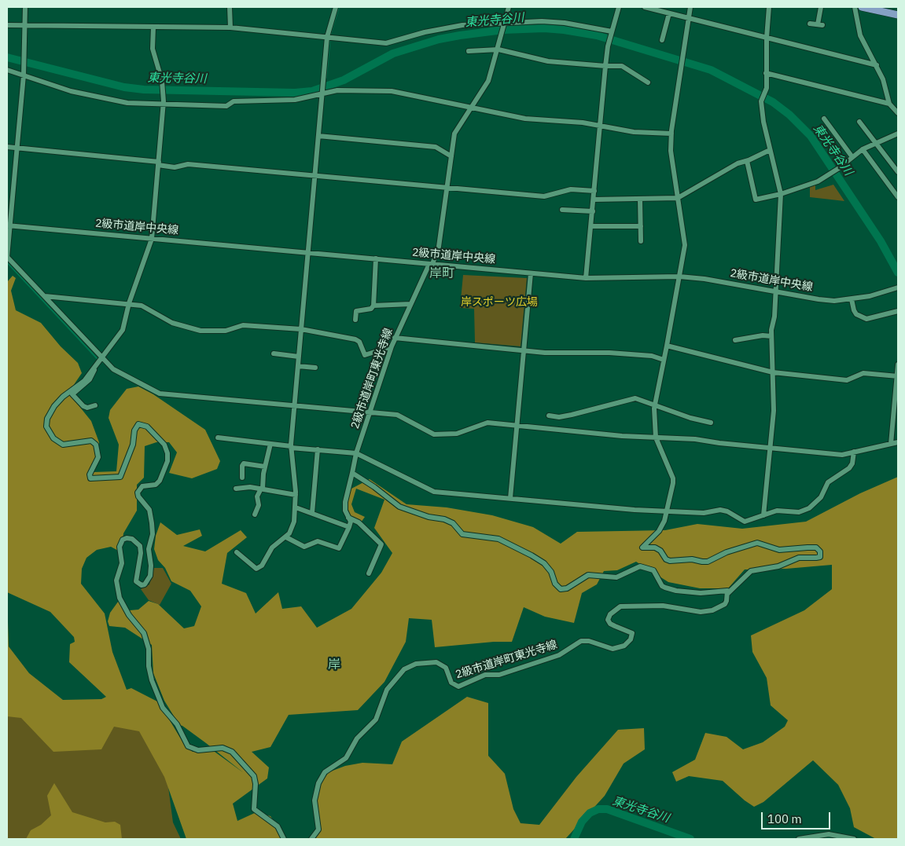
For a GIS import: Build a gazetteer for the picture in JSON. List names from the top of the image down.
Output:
{
  "streets": {
    "street": ["2級市道岸中央線", "2級市道岸町東光寺線"]
  },
  "crossings": [
    ["2級市道岸中央線", "2級市道岸町東光寺線"]
  ],
  "districts": ["岸町", "岸"],
  "water": ["東光寺谷川"],
  "parks": ["岸スポーツ広場"],
  "scale_bar": "100 m"
}
